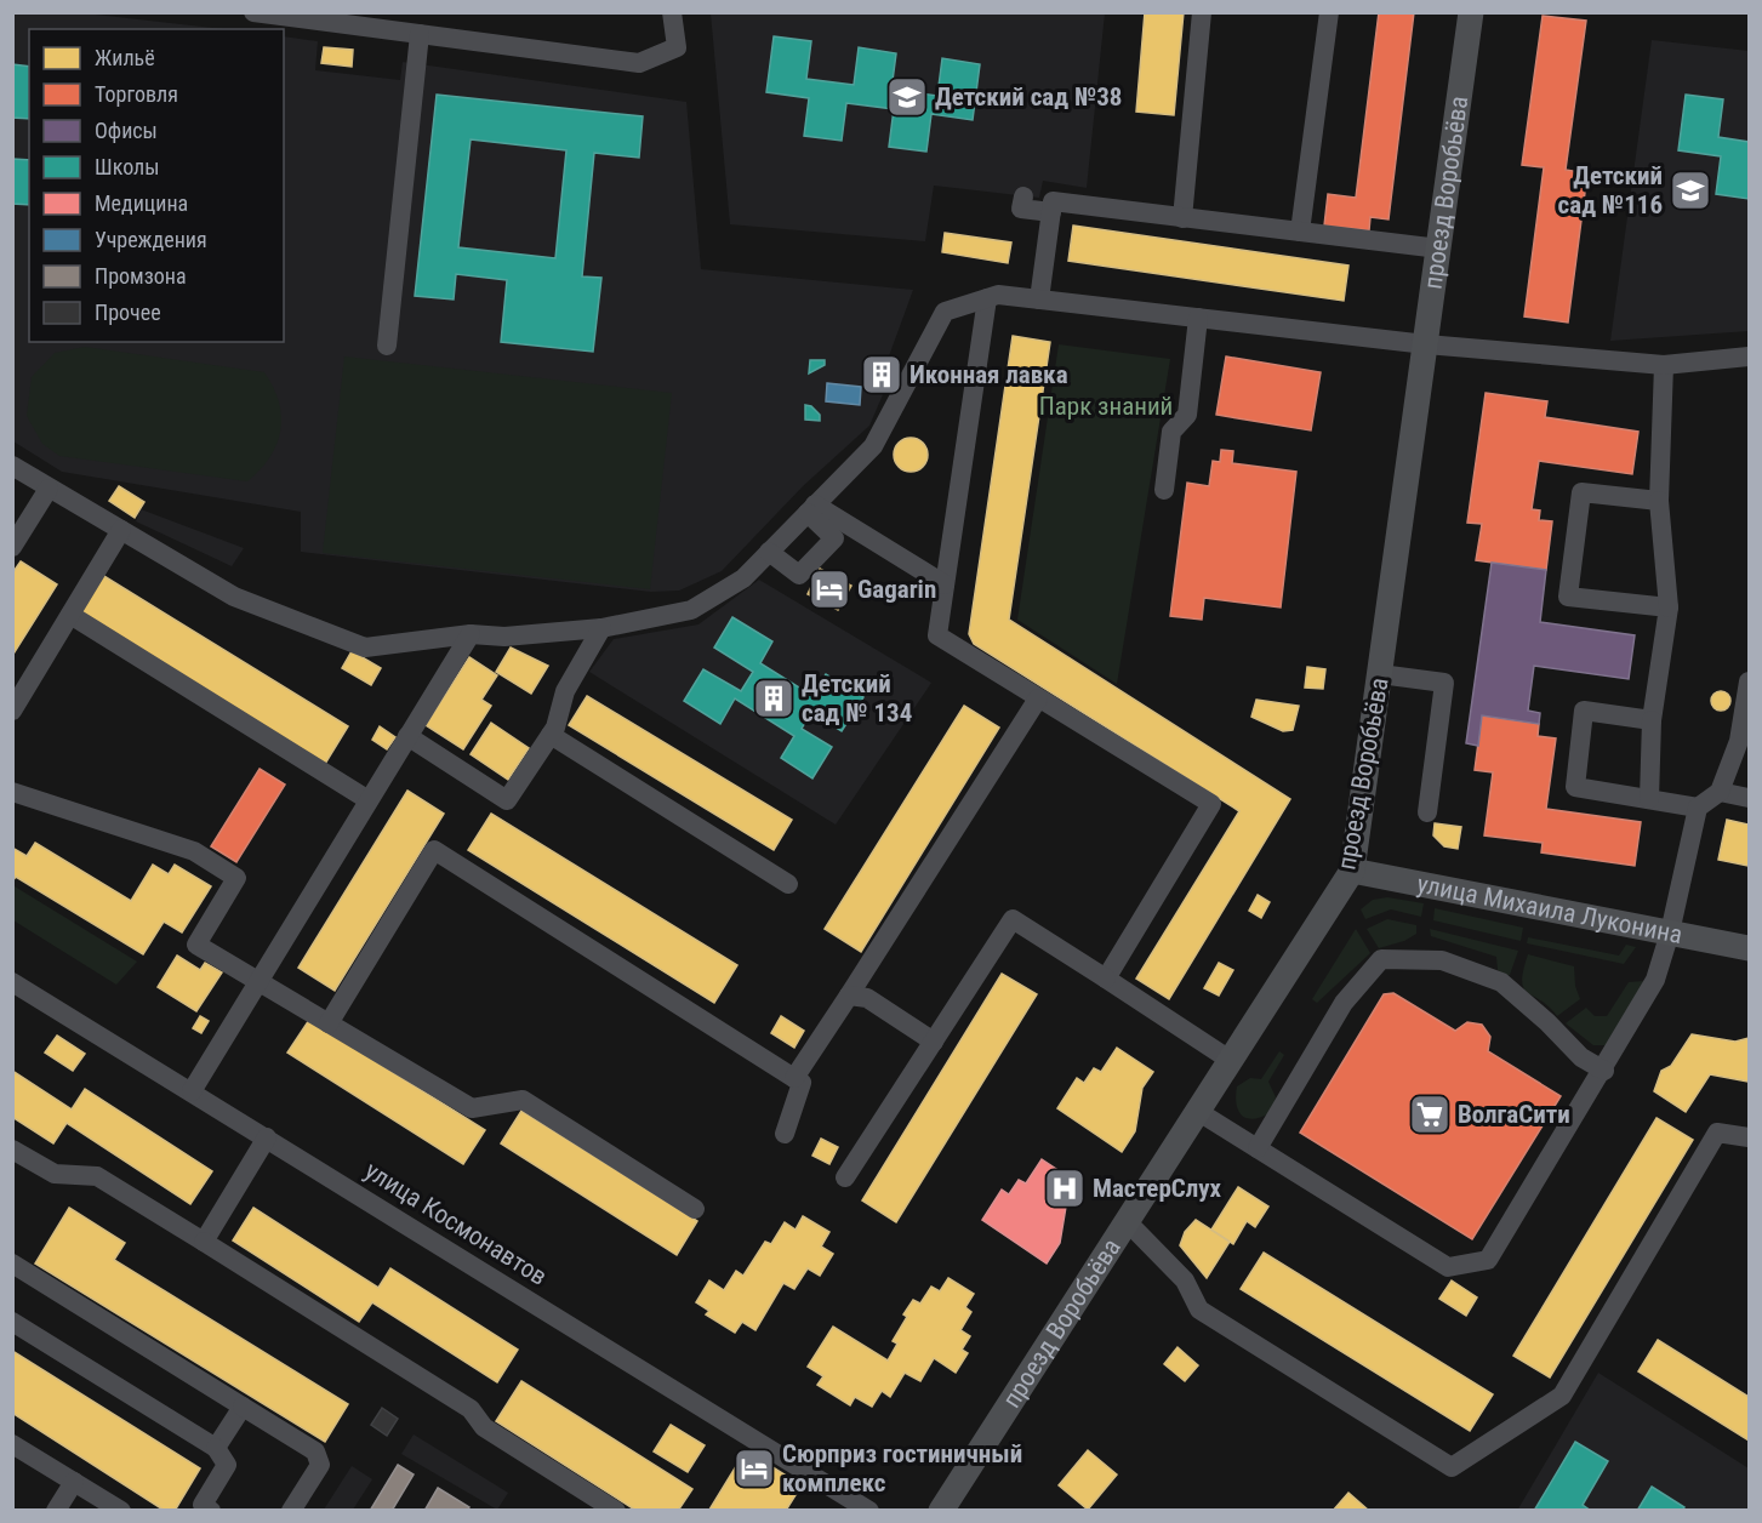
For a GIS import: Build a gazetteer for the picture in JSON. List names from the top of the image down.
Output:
{
  "streets": {
    "main road": ["проезд Воробьёва", "улица Михаила Луконина"],
    "street": ["улица Космонавтов"]
  },
  "crossings": [
    ["проезд Воробьёва", "улица Михаила Луконина"]
  ],
  "parks": ["Парк знаний"],
  "places": {
    "school or university": ["Детский сад №38", "Детский сад №116"],
    "building": ["Иконная лавка", "Детский сад № 134"],
    "hotel": ["Gagarin", "Сюрприз гостиничный комплекс"],
    "supermarket": ["ВолгаСити"],
    "hospital": ["МастерСлух"]
  },
  "legend": [
    "Жильё",
    "Торговля",
    "Офисы",
    "Школы",
    "Медицина",
    "Учреждения",
    "Промзона",
    "Прочее"
  ]
}
